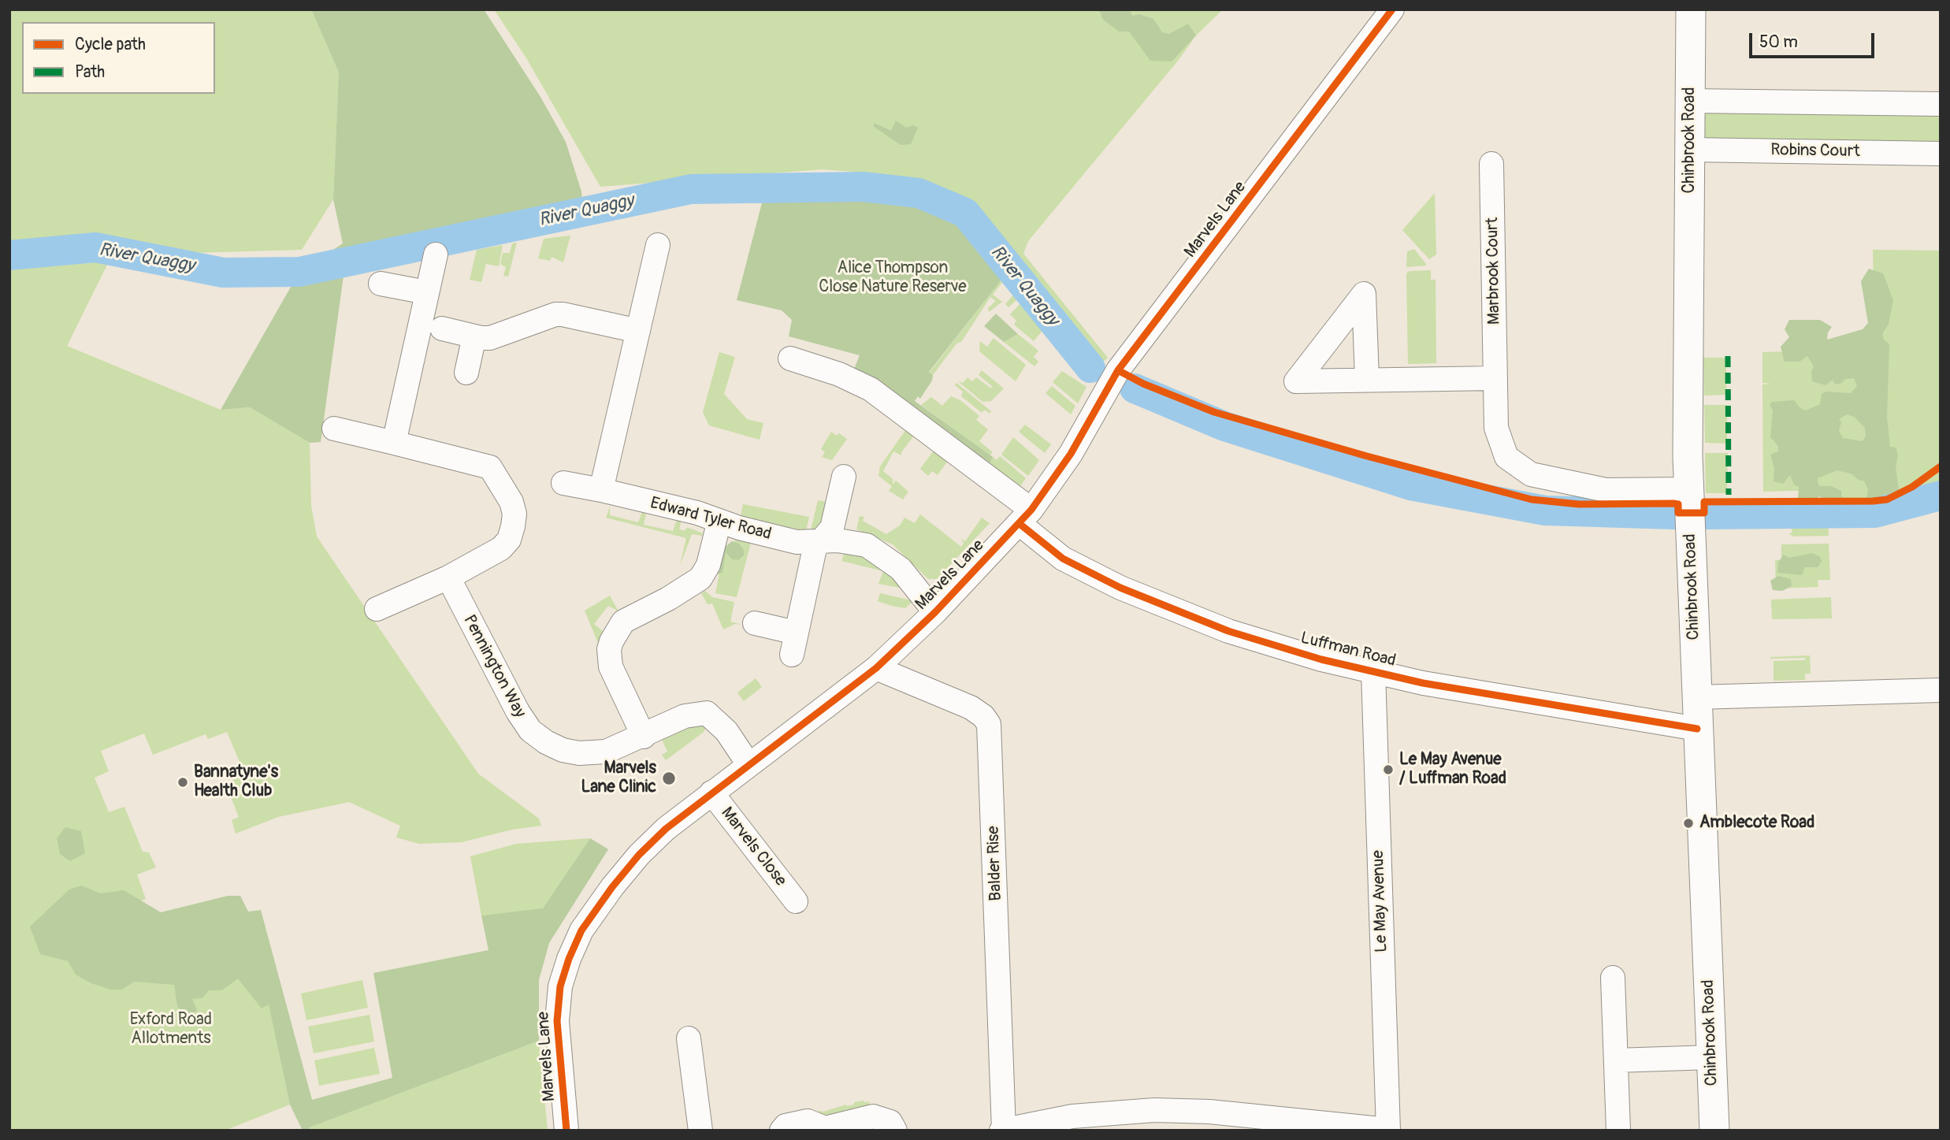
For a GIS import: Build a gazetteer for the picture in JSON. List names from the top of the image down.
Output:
{
  "streets": {
    "main road": ["Chinbrook Road"],
    "street": [
      "Robins Court",
      "Marvels Lane",
      "Marbrook Court",
      "Edward Tyler Road",
      "Luffman Road",
      "Pennington Way",
      "Marvels Close",
      "Balder Rise",
      "Le May Avenue"
    ]
  },
  "crossings": [
    ["Chinbrook Road", "Robins Court"],
    ["Chinbrook Road", "Marbrook Court"],
    ["Chinbrook Road", "Luffman Road"],
    ["Marvels Lane", "Edward Tyler Road"],
    ["Marvels Lane", "Luffman Road"],
    ["Marvels Lane", "Pennington Way"],
    ["Marvels Lane", "Marvels Close"],
    ["Marvels Lane", "Balder Rise"],
    ["Luffman Road", "Le May Avenue"]
  ],
  "water": ["River Quaggy"],
  "parks": ["Alice Thompson Close Nature Reserve", "Exford Road Allotments"],
  "places": [
    "Le May Avenue / Luffman Road",
    "Marvels Lane Clinic",
    "Bannatyne's Health Club",
    "Amblecote Road"
  ],
  "legend": ["Cycle path", "Path"],
  "scale_bar": "50 m"
}
